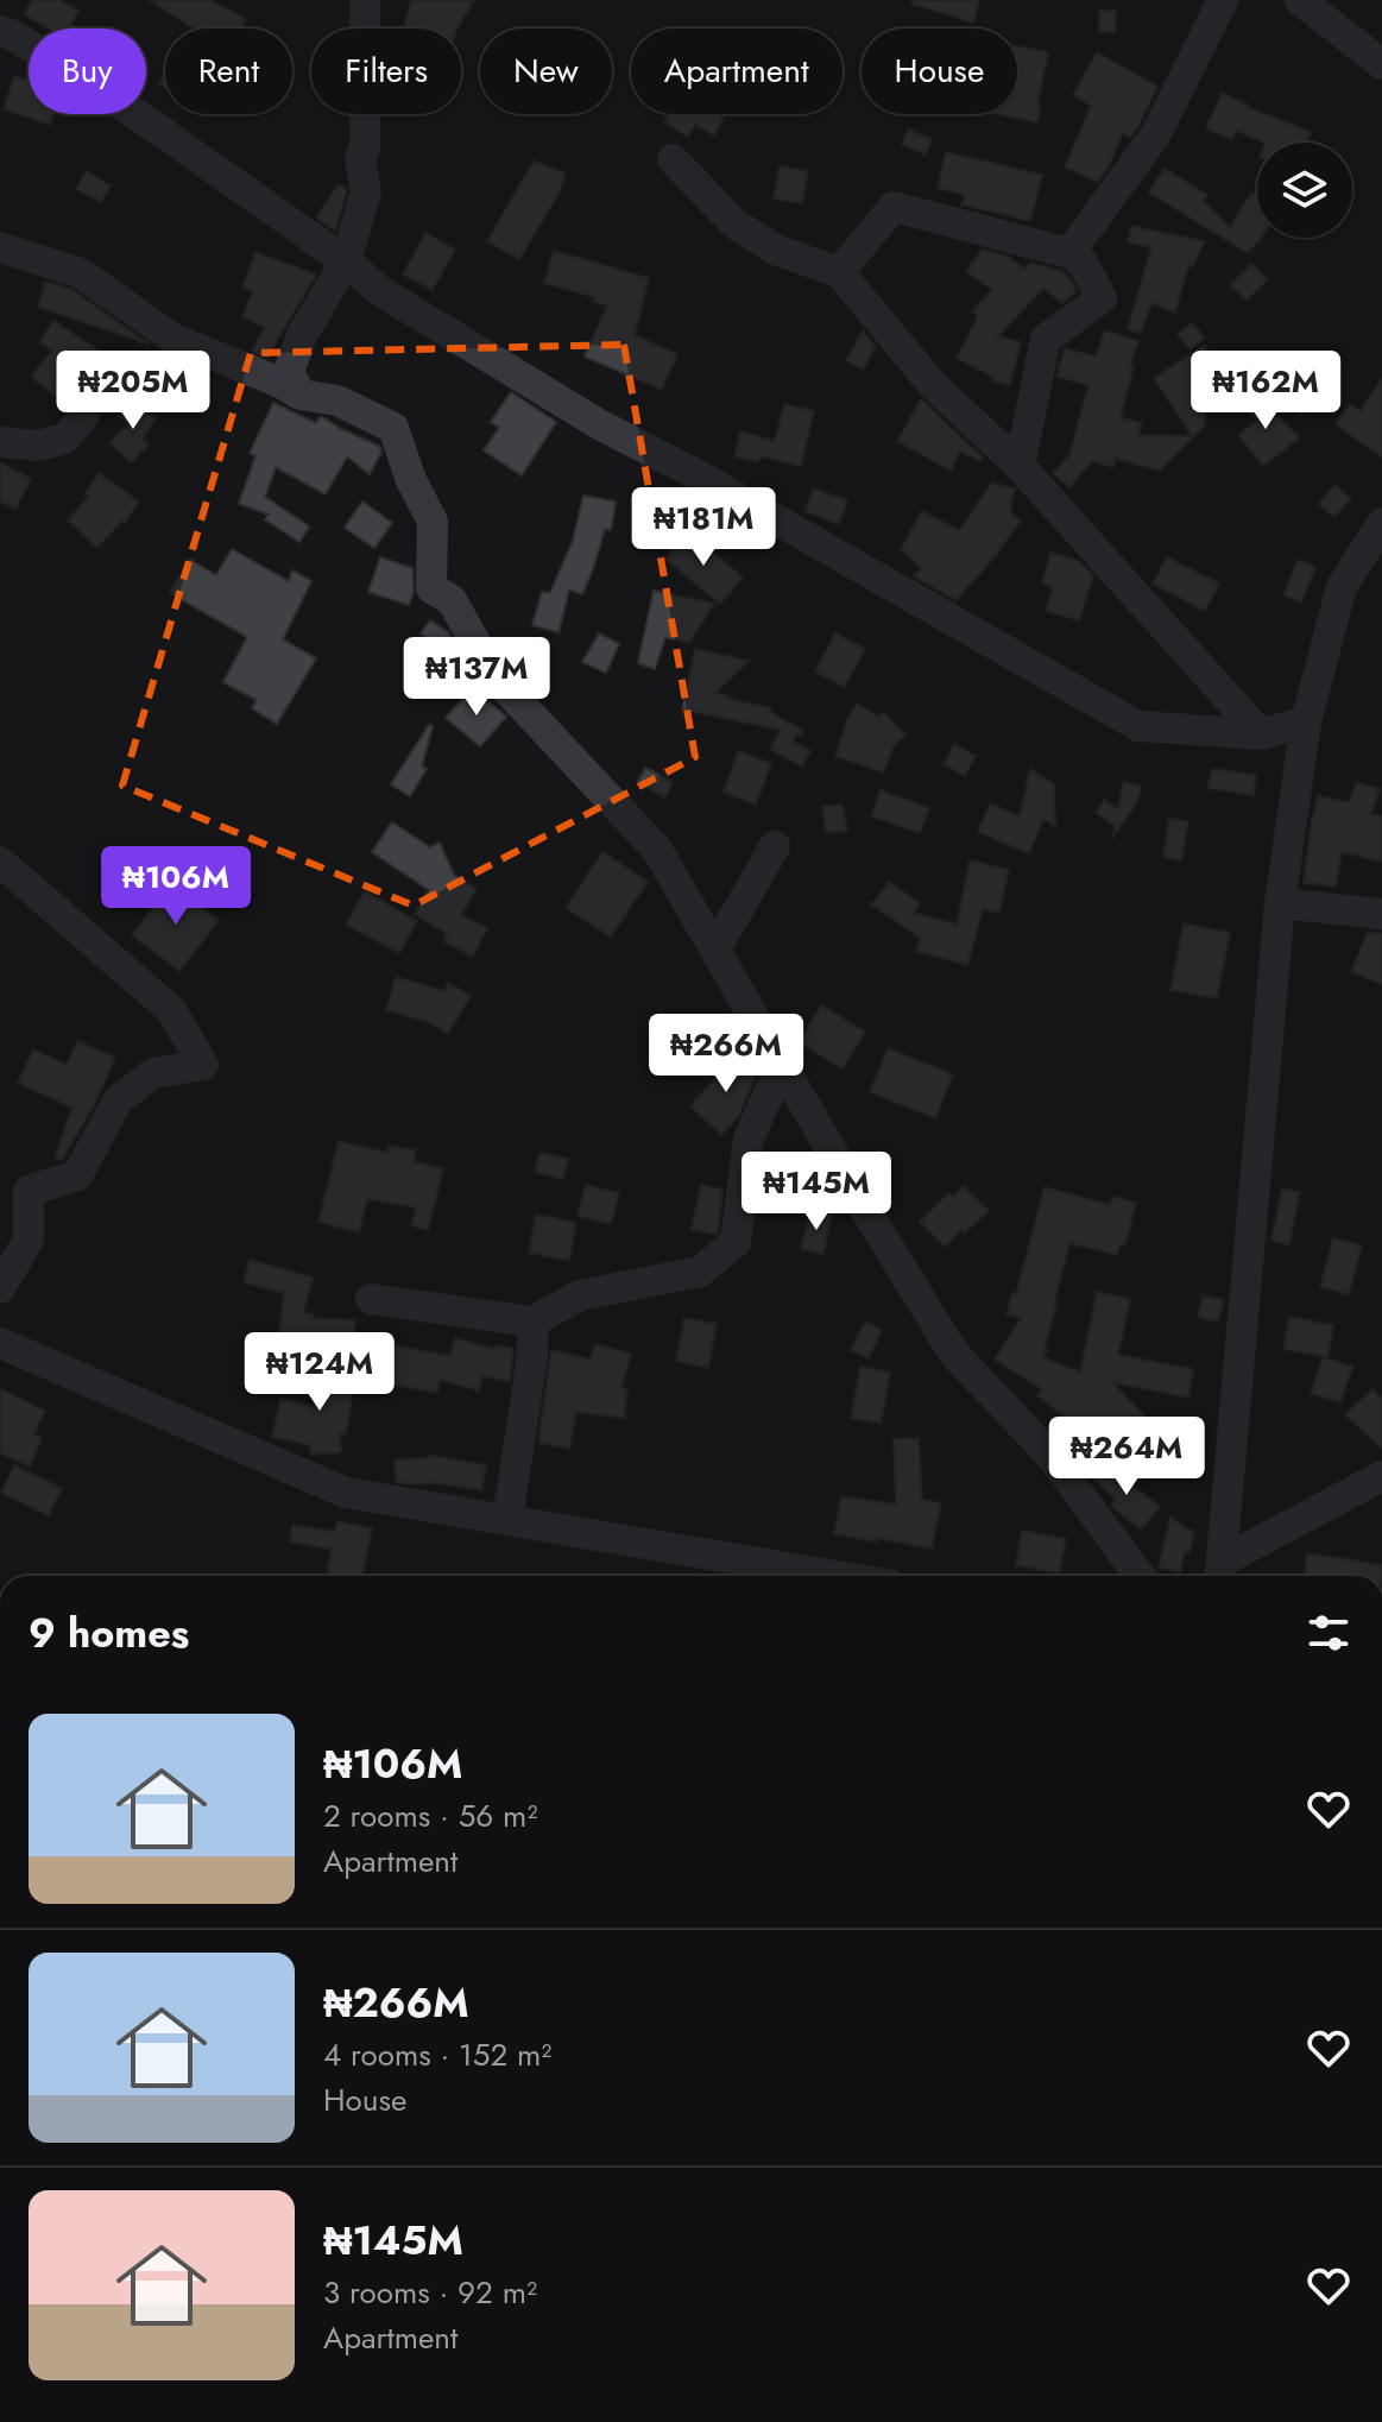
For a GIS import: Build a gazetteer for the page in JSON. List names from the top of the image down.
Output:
{
  "page": {
    "chip": [
      "Buy",
      "Rent",
      "Filters",
      "New",
      "Apartment",
      "House"
    ],
    "price": [
      "₦205M",
      "₦162M",
      "₦181M",
      "₦137M",
      "₦106M",
      "₦266M",
      "₦145M",
      "₦124M",
      "₦264M"
    ],
    "heading": "9 homes",
    "list": [
      {
        "name": "₦106M",
        "note": "2 rooms · 56 m² · Apartment"
      },
      {
        "name": "₦266M",
        "note": "4 rooms · 152 m² · House"
      },
      {
        "name": "₦145M",
        "note": "3 rooms · 92 m² · Apartment"
      }
    ]
  }
}
